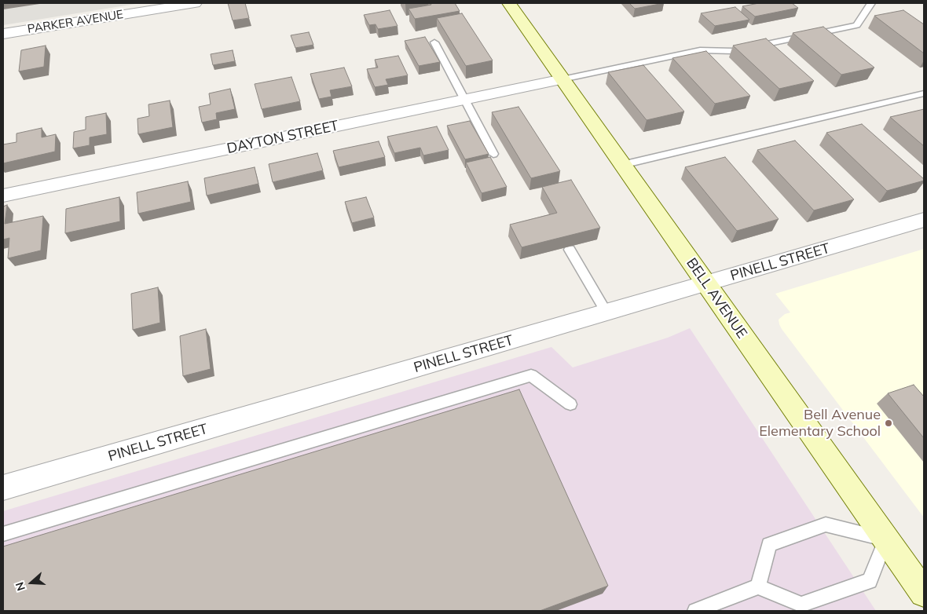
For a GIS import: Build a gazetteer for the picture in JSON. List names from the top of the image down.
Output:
{
  "streets": {
    "main road": ["BELL AVENUE"],
    "street": ["PARKER AVENUE", "DAYTON STREET", "PINELL STREET"]
  },
  "crossings": [
    ["DAYTON STREET", "BELL AVENUE"],
    ["PINELL STREET", "BELL AVENUE"]
  ],
  "places": ["Bell Avenue Elementary School"],
  "north": "left"
}
